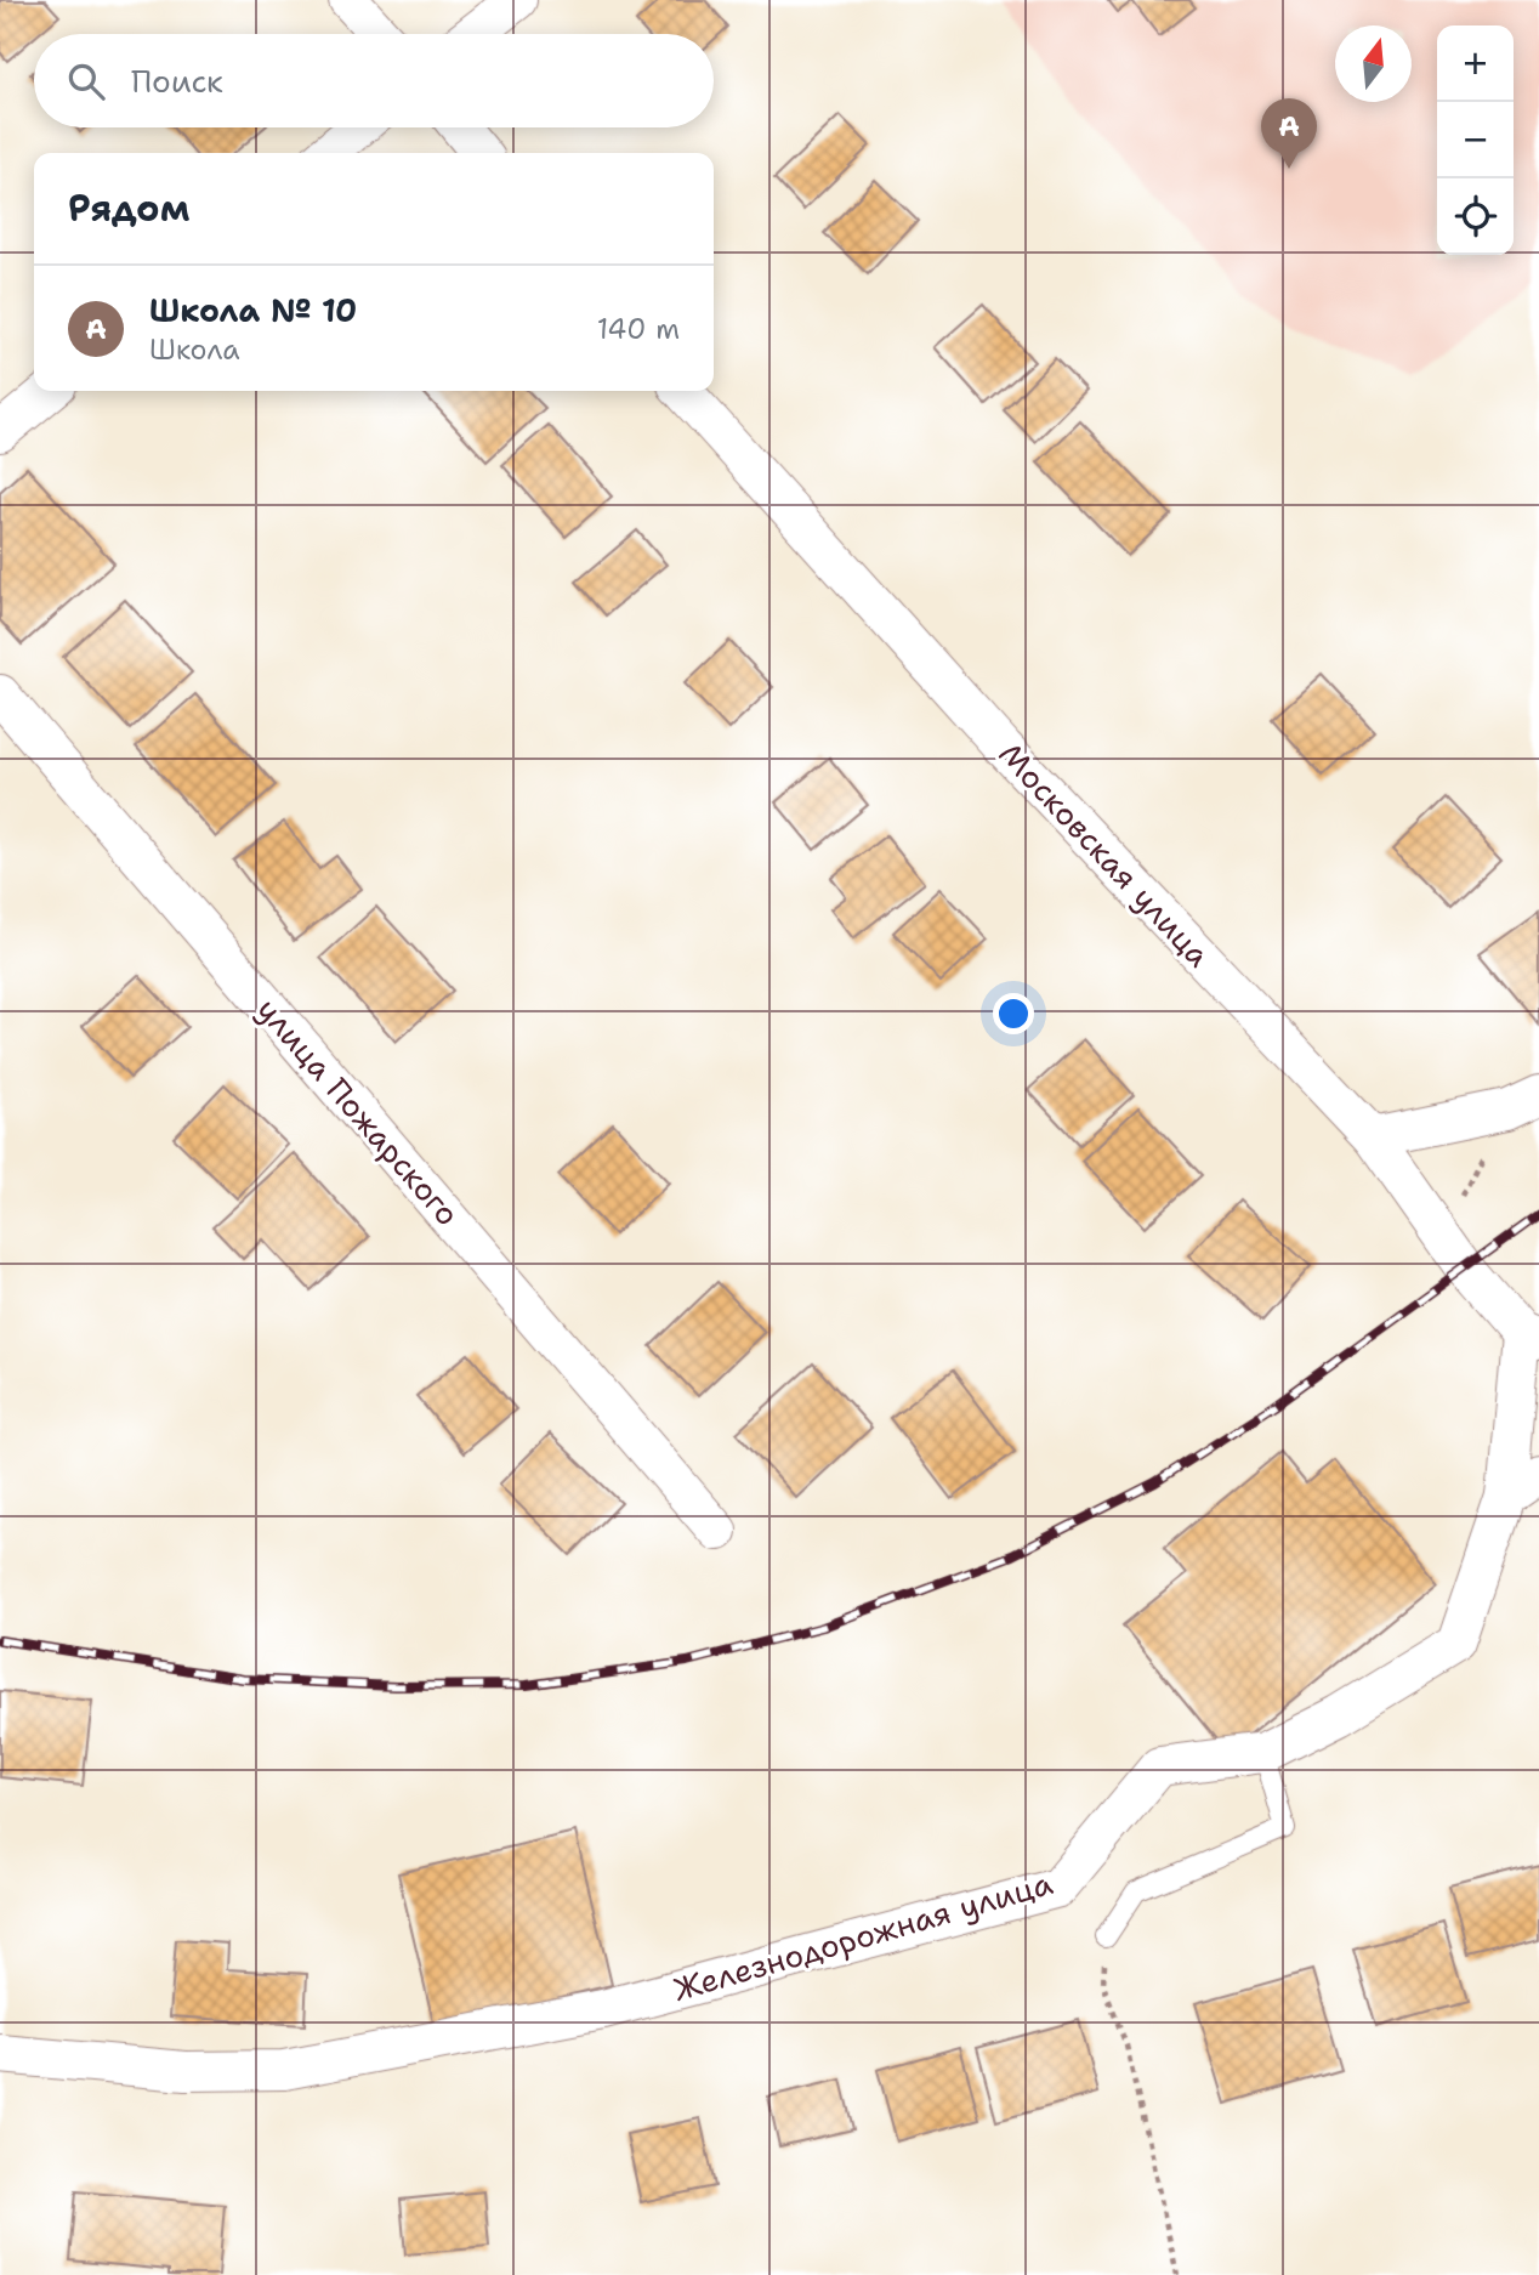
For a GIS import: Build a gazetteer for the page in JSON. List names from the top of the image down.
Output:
{
  "streets": {
    "street": ["Московская улица", "улица Пожарского", "Железнодорожная улица"]
  },
  "crossings": [
    ["Московская улица", "Железнодорожная улица"]
  ],
  "north": "top",
  "page": {
    "map_buttons": ["+", "−"],
    "search": "Поиск",
    "pins": "A",
    "heading": "Рядом",
    "list": [
      {
        "mark": "A",
        "name": "Школа № 10",
        "note": "Школа",
        "value": "140 m"
      }
    ]
  }
}
